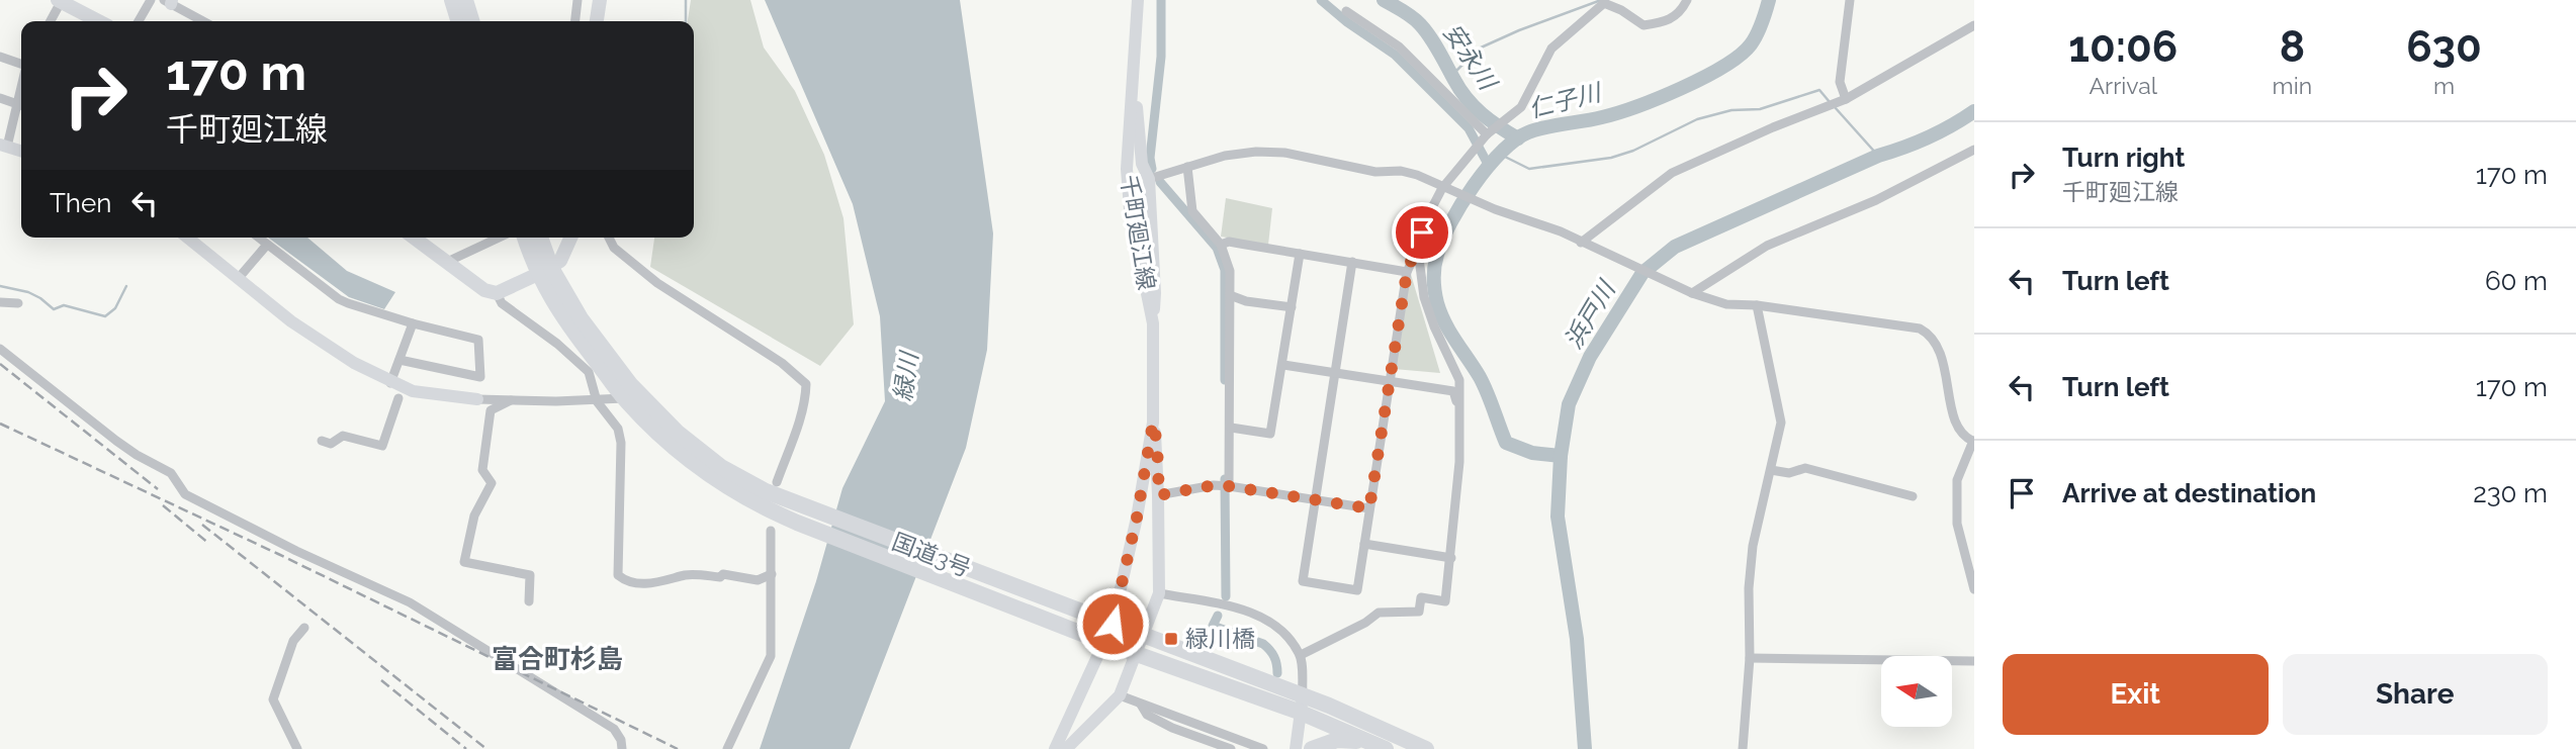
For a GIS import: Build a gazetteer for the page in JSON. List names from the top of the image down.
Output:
{
  "streets": {
    "highway": ["国道3号"],
    "main road": ["千町廻江線"]
  },
  "crossings": [
    ["千町廻江線", "国道3号"]
  ],
  "districts": ["富合町杉島"],
  "water": [
    "安永川",
    "仁子川",
    "浜戸川",
    "緑川"
  ],
  "places": {
    "transit": ["緑川橋"]
  },
  "north": "left",
  "page": {
    "eta": [
      "10:06",
      "Arrival",
      "8",
      "min",
      "630",
      "m"
    ],
    "turn": ["170 m", "千町廻江線"],
    "list": [
      {
        "name": "Turn right",
        "note": "千町廻江線",
        "value": "170 m"
      },
      {
        "name": "Turn left",
        "value": "60 m"
      },
      {
        "name": "Turn left",
        "value": "170 m"
      },
      {
        "name": "Arrive at destination",
        "value": "230 m"
      }
    ],
    "then": "Then",
    "buttons": ["Exit", "Share"]
  }
}
